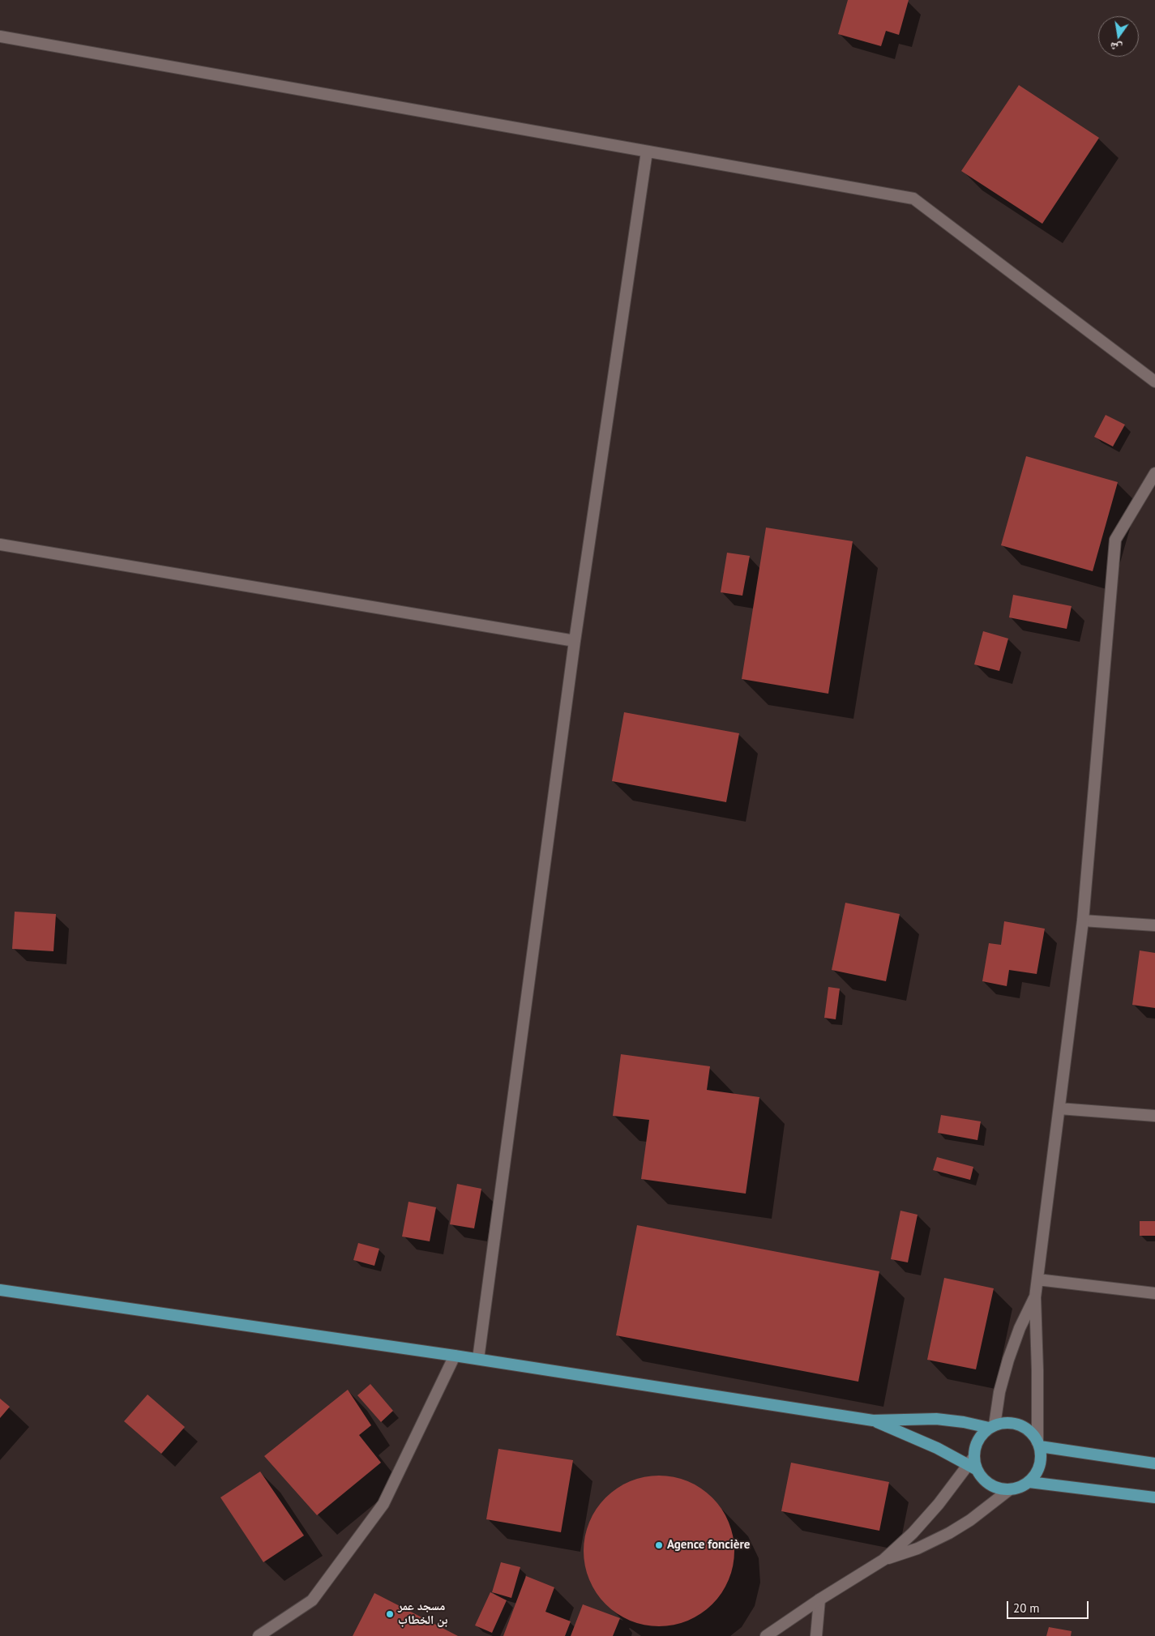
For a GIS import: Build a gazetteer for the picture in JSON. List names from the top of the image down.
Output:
{
  "places": ["Agence foncière", "مسجد عمر بن الخطاب"],
  "scale_bar": "20 m",
  "north": "bottom"
}
